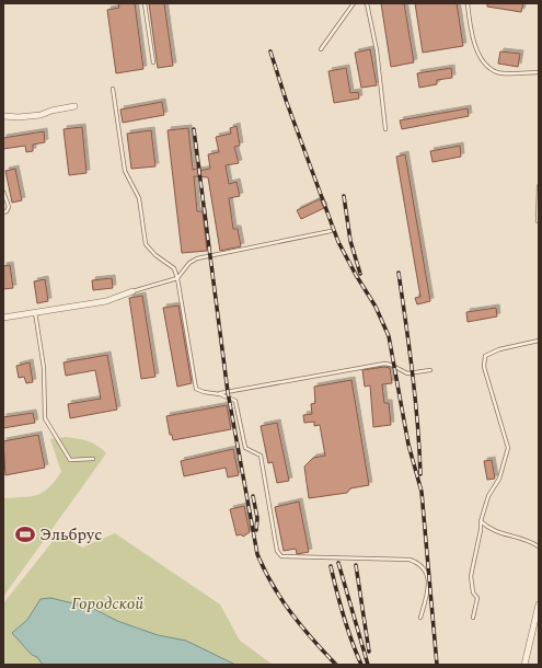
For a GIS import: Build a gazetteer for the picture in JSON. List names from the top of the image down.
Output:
{
  "parks": ["Городской"],
  "places": {
    "sports": ["Эльбрус"]
  }
}
